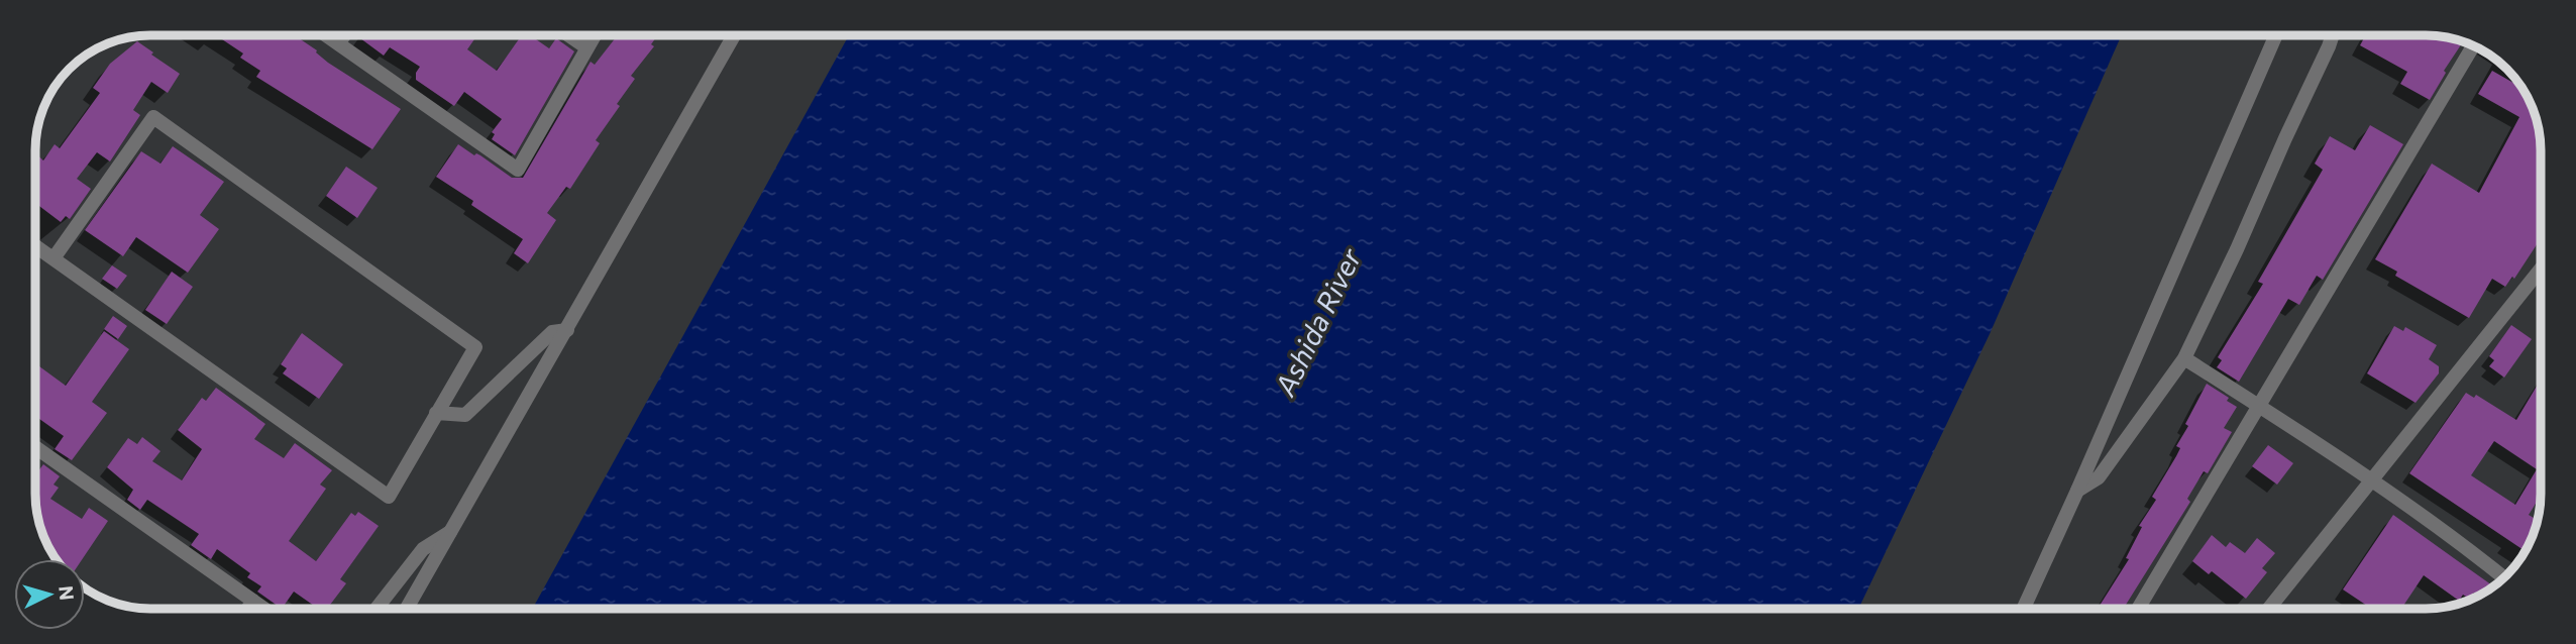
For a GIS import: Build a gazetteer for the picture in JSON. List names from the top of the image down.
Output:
{
  "water": ["Ashida River"],
  "north": "right"
}
